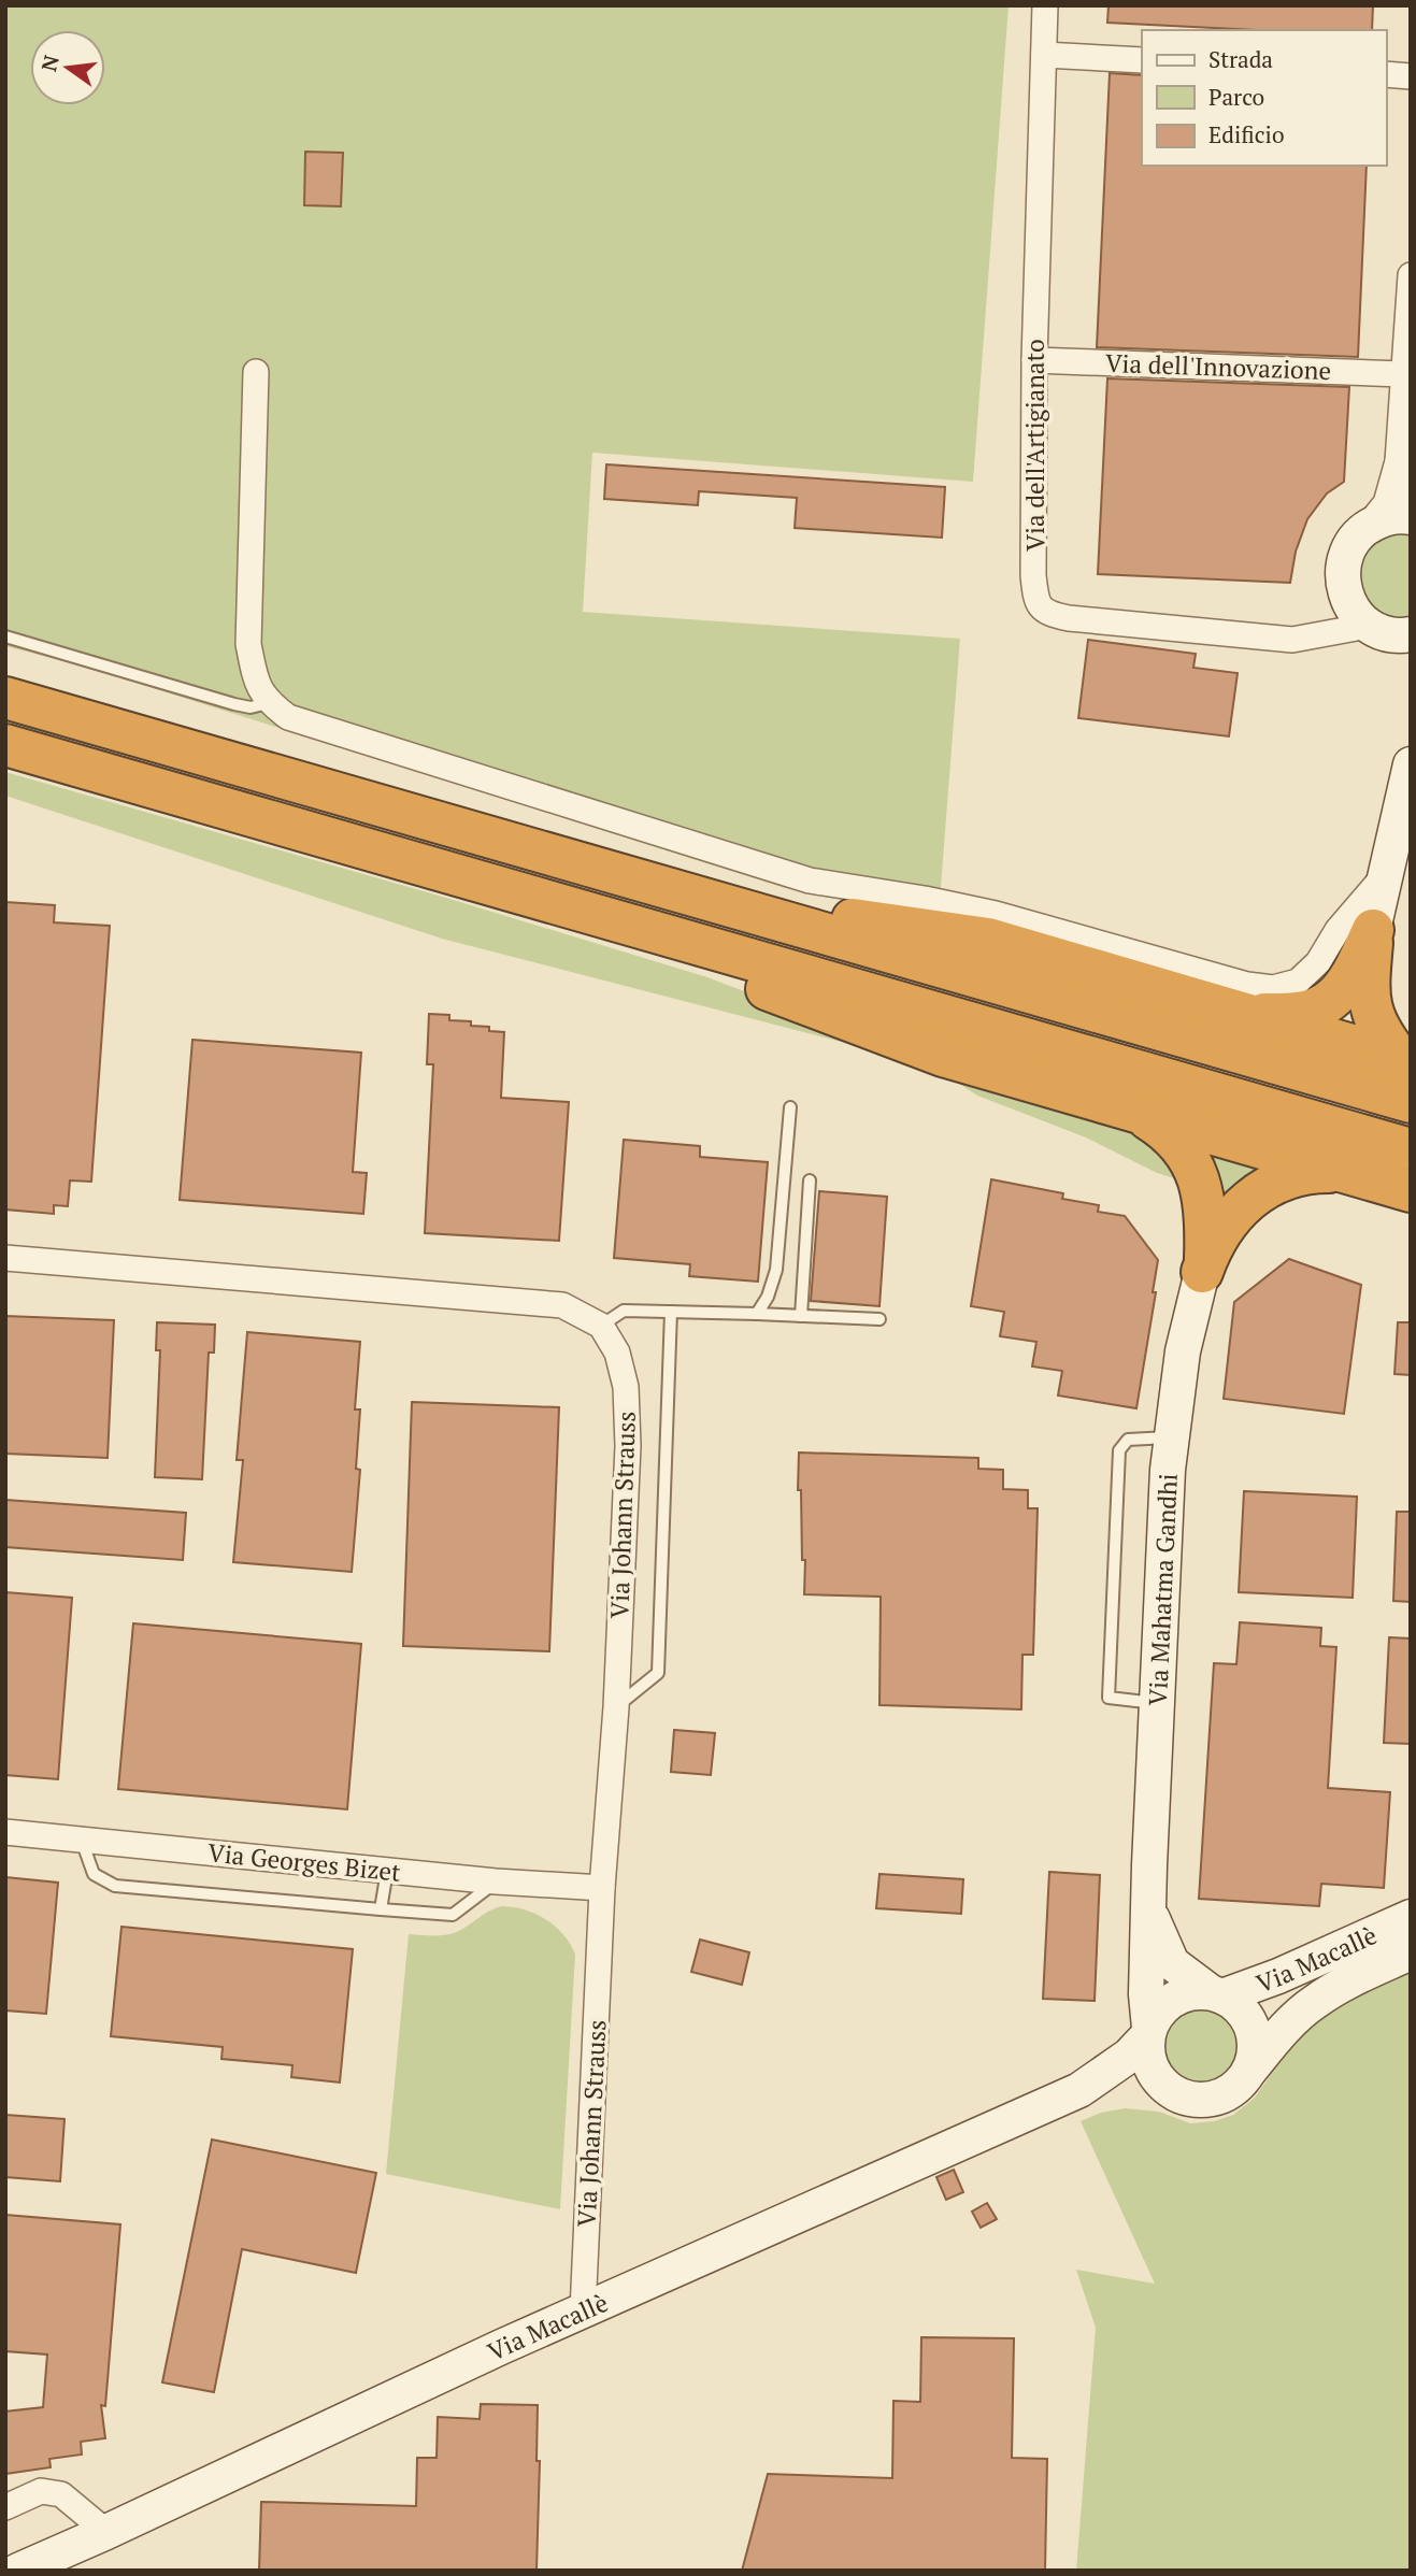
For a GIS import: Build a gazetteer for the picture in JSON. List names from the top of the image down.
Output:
{
  "streets": {
    "street": [
      "Via dell'Innovazione",
      "Via dell'Artigianato",
      "Via Johann Strauss",
      "Via Mahatma Gandhi",
      "Via Georges Bizet",
      "Via Macallè"
    ]
  },
  "crossings": [
    ["Via dell'Innovazione", "Via dell'Artigianato"],
    ["Via Johann Strauss", "Via Georges Bizet"],
    ["Via Johann Strauss", "Via Macallè"],
    ["Via Mahatma Gandhi", "Via Macallè"]
  ],
  "legend": ["Strada", "Parco", "Edificio"],
  "north": "left"
}
